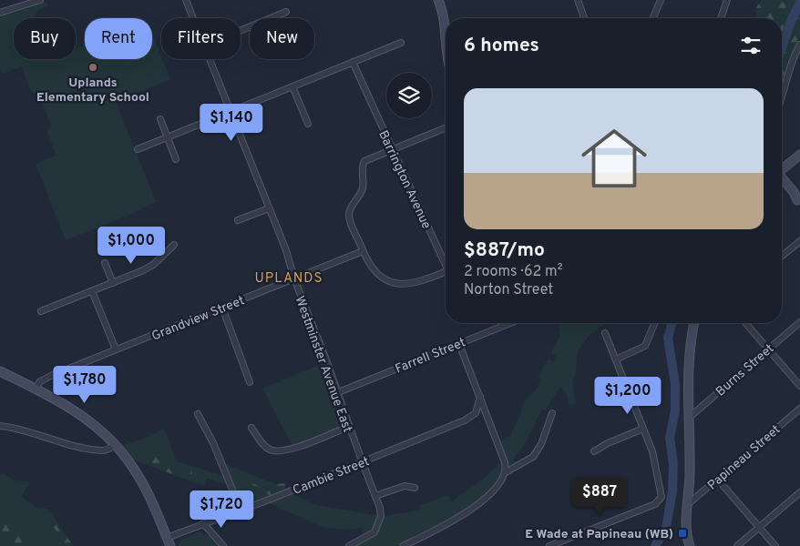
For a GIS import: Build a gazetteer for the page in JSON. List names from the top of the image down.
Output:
{
  "streets": {
    "street": [
      "Barrington Avenue",
      "Grandview Street",
      "Farrell Street",
      "Westminster Avenue East",
      "Burns Street",
      "Papineau Street",
      "Cambie Street"
    ]
  },
  "crossings": [
    ["Grandview Street", "Westminster Avenue East"],
    ["Farrell Street", "Westminster Avenue East"],
    ["Westminster Avenue East", "Cambie Street"]
  ],
  "districts": ["UPLANDS"],
  "places": {
    "other": ["Uplands Elementary School"],
    "transit": ["E Wade at Papineau (WB)"]
  },
  "page": {
    "chip": [
      "Buy",
      "Rent",
      "Filters",
      "New"
    ],
    "heading": "6 homes",
    "list": [
      {
        "name": "$887/mo",
        "note": "2 rooms · 62 m² · Norton Street"
      }
    ],
    "price": [
      "$1,140",
      "$1,000",
      "$1,780",
      "$1,200",
      "$887",
      "$1,720"
    ]
  }
}
